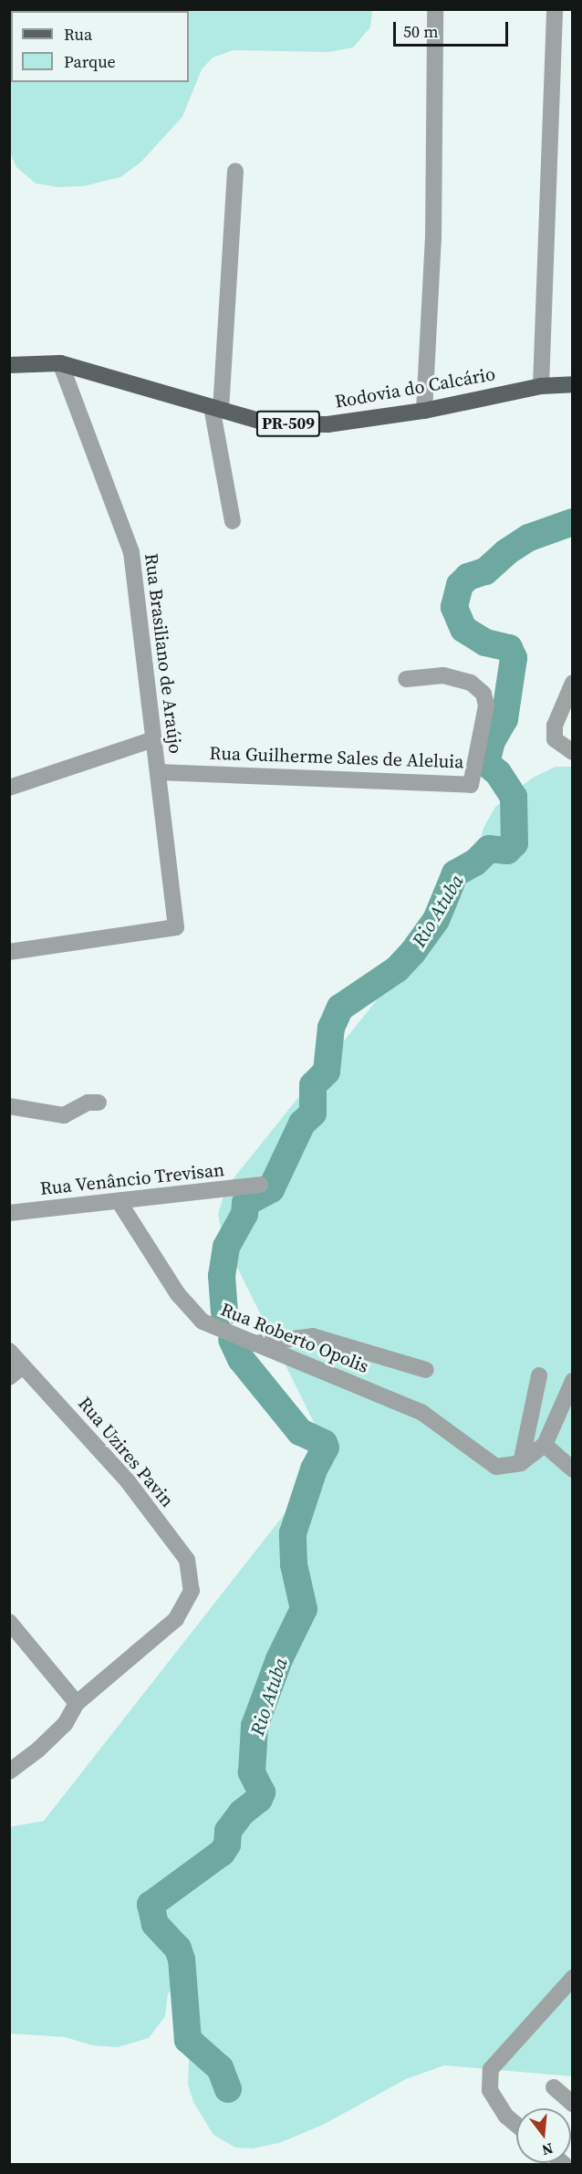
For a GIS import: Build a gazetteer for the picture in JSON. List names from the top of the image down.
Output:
{
  "streets": {
    "main road": ["Rodovia do Calcário", "PR-509"],
    "street": [
      "Rua Brasiliano de Araújo",
      "Rua Guilherme Sales de Aleluia",
      "Rua Venâncio Trevisan",
      "Rua Roberto Opolis",
      "Rua Uzires Pavin"
    ]
  },
  "crossings": [
    ["Rodovia do Calcário", "Rua Brasiliano de Araújo"],
    ["Rua Brasiliano de Araújo", "Rua Guilherme Sales de Aleluia"],
    ["Rua Venâncio Trevisan", "Rua Roberto Opolis"]
  ],
  "water": ["Rio Atuba"],
  "legend": ["Rua", "Parque"],
  "scale_bar": "50 m",
  "north": "bottom"
}
